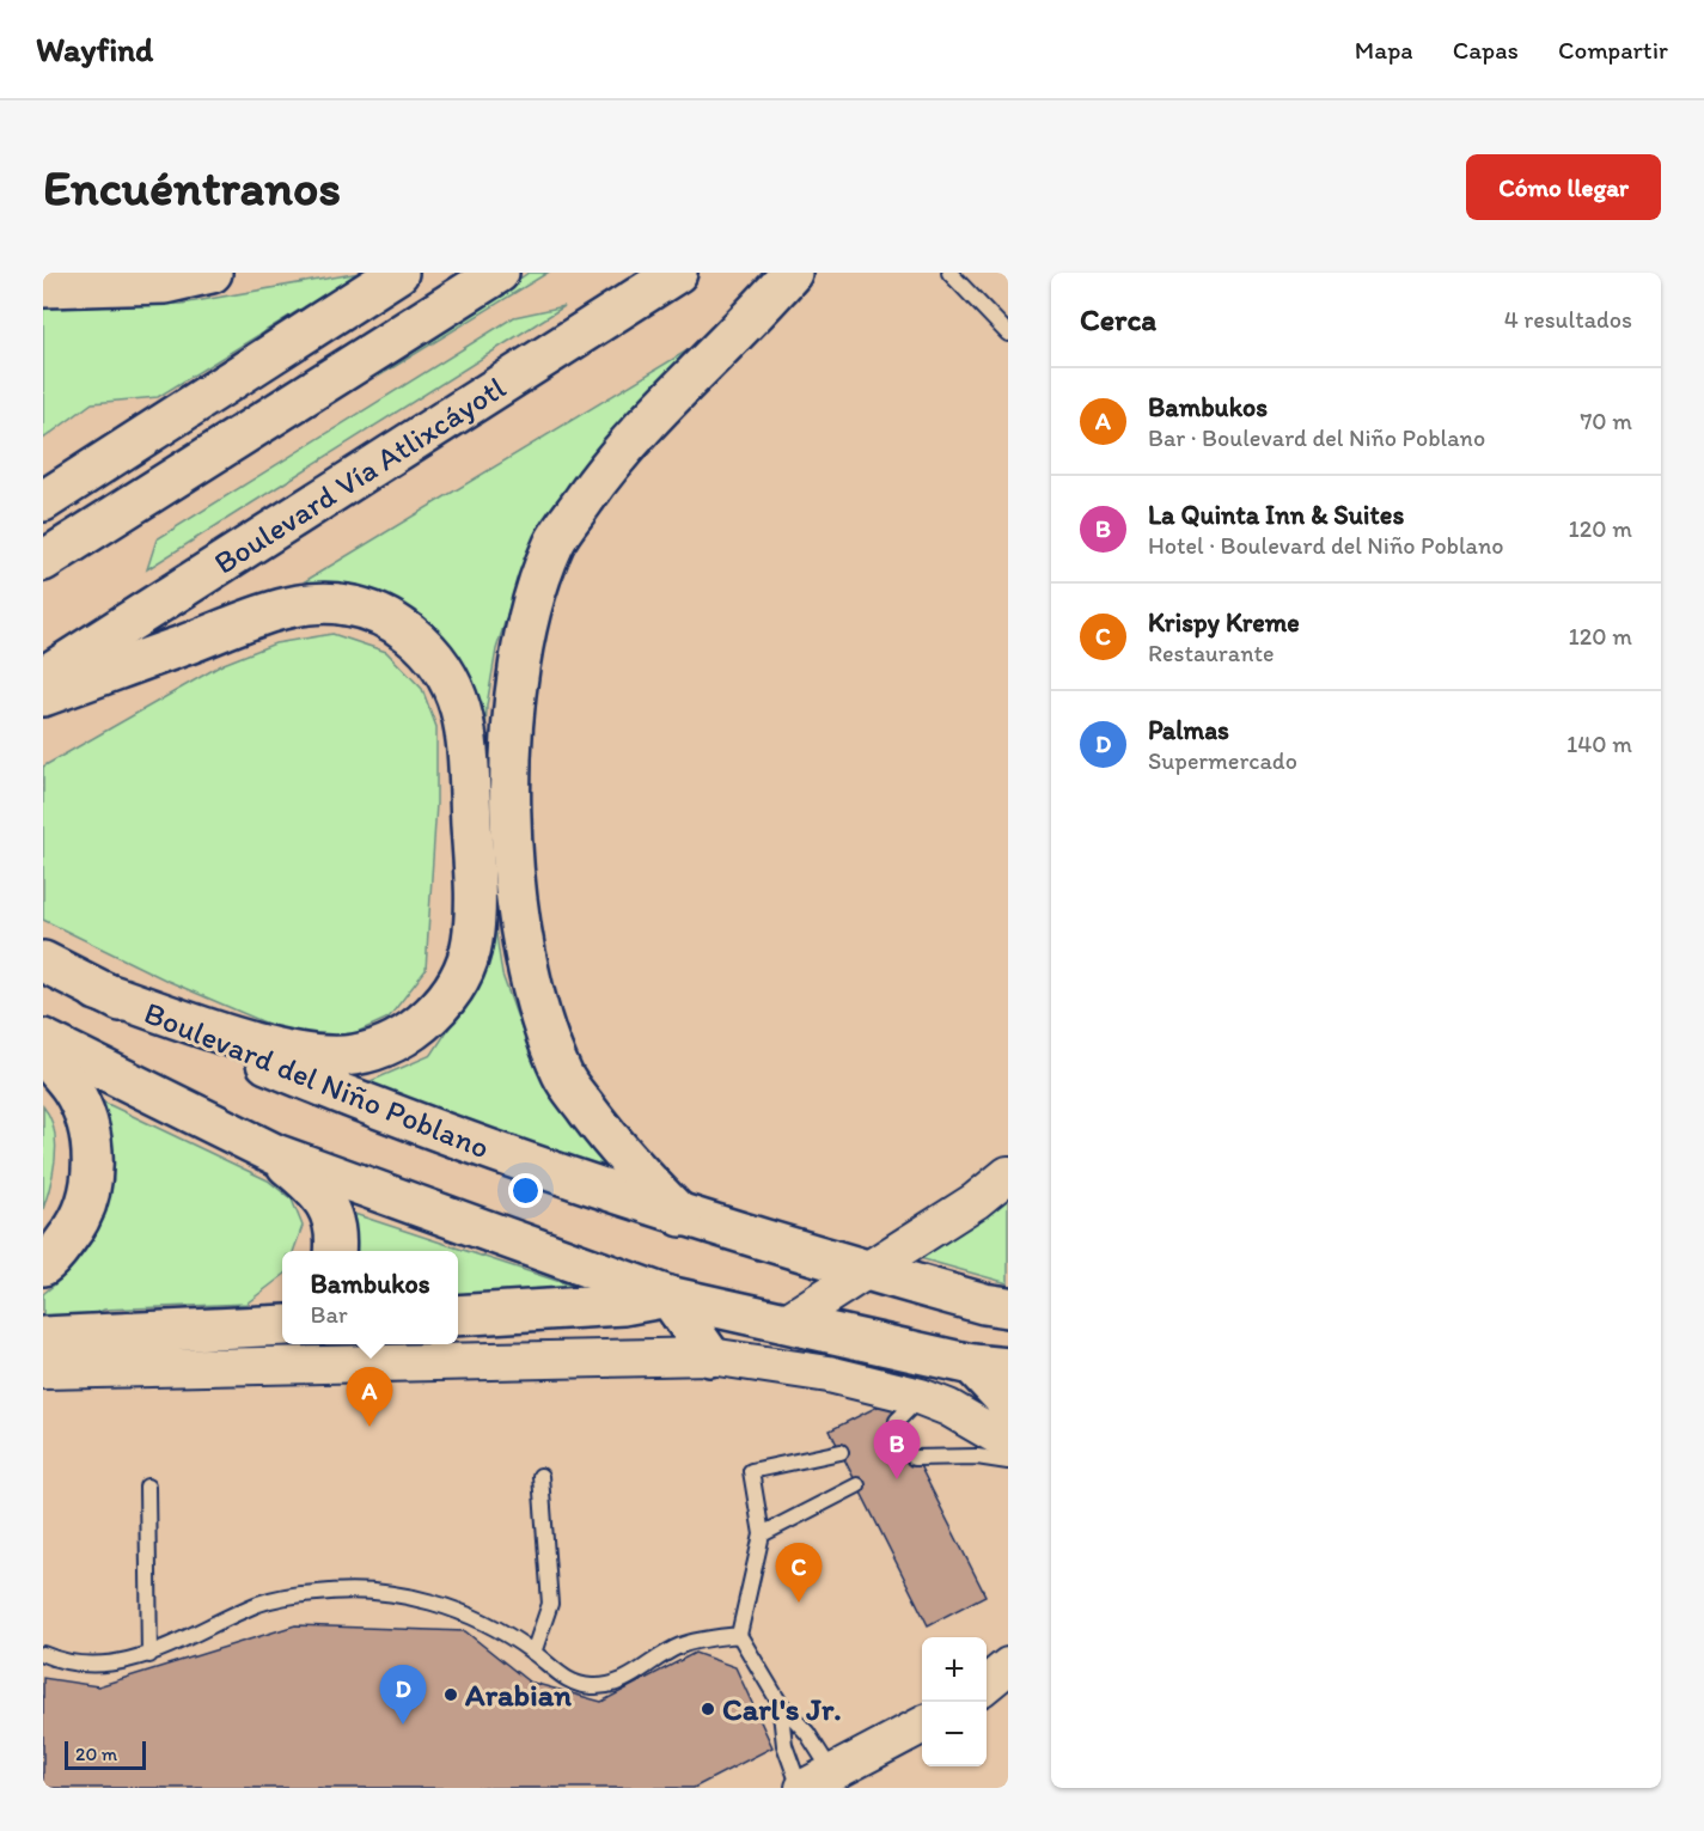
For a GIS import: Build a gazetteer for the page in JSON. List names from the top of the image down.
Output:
{
  "streets": {
    "main road": ["Boulevard Vía Atlixcáyotl", "Boulevard del Niño Poblano"]
  },
  "places": ["Arabian", "Carl's Jr."],
  "scale_bar": "20 m",
  "page": {
    "header": "Wayfind",
    "nav": ["Mapa", "Capas", "Compartir"],
    "buttons": "Cómo llegar",
    "title": "Encuéntranos",
    "heading": ["Cerca", "4 resultados"],
    "list": [
      {
        "mark": "A",
        "name": "Bambukos",
        "note": "Bar · Boulevard del Niño Poblano",
        "value": "70 m"
      },
      {
        "mark": "B",
        "name": "La Quinta Inn & Suites",
        "note": "Hotel · Boulevard del Niño Poblano",
        "value": "120 m"
      },
      {
        "mark": "C",
        "name": "Krispy Kreme",
        "note": "Restaurante",
        "value": "120 m"
      },
      {
        "mark": "D",
        "name": "Palmas",
        "note": "Supermercado",
        "value": "140 m"
      }
    ],
    "popup": ["Bambukos", "Bar"],
    "pins": [
      "A",
      "B",
      "C",
      "D"
    ],
    "map_buttons": ["+", "−"],
    "scale": "20 m"
  }
}
